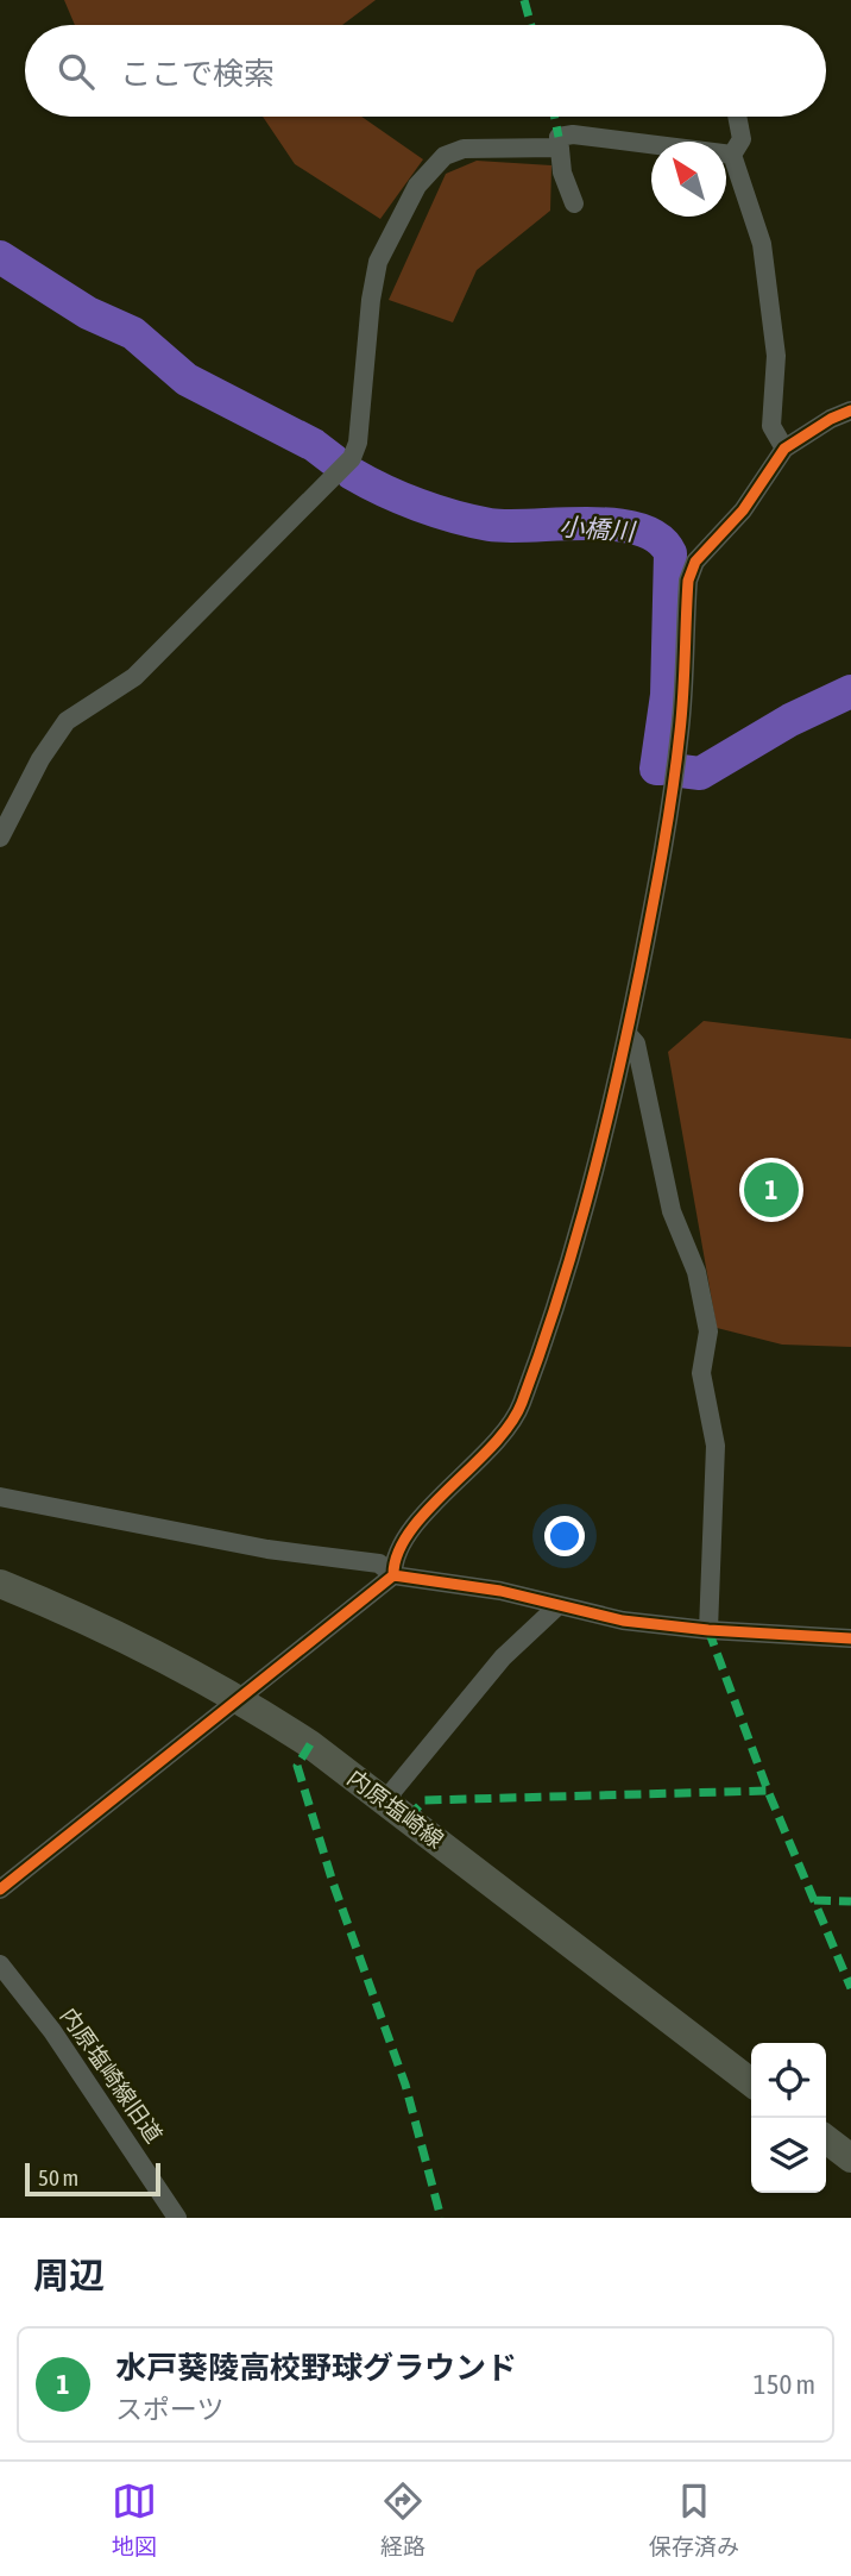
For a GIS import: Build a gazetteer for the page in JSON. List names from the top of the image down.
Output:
{
  "streets": {
    "main road": ["内原塩崎線"],
    "street": ["内原塩崎線旧道"]
  },
  "water": ["小橋川"],
  "scale_bar": "50 m",
  "north": "top left",
  "page": {
    "search": "ここで検索",
    "pins": "1",
    "scale": "50 m",
    "heading": "周辺",
    "list": [
      {
        "mark": "1",
        "name": "水戸葵陵高校野球グラウンド",
        "note": "スポーツ",
        "value": "150 m"
      }
    ],
    "nav": ["地図", "経路", "保存済み"]
  }
}
